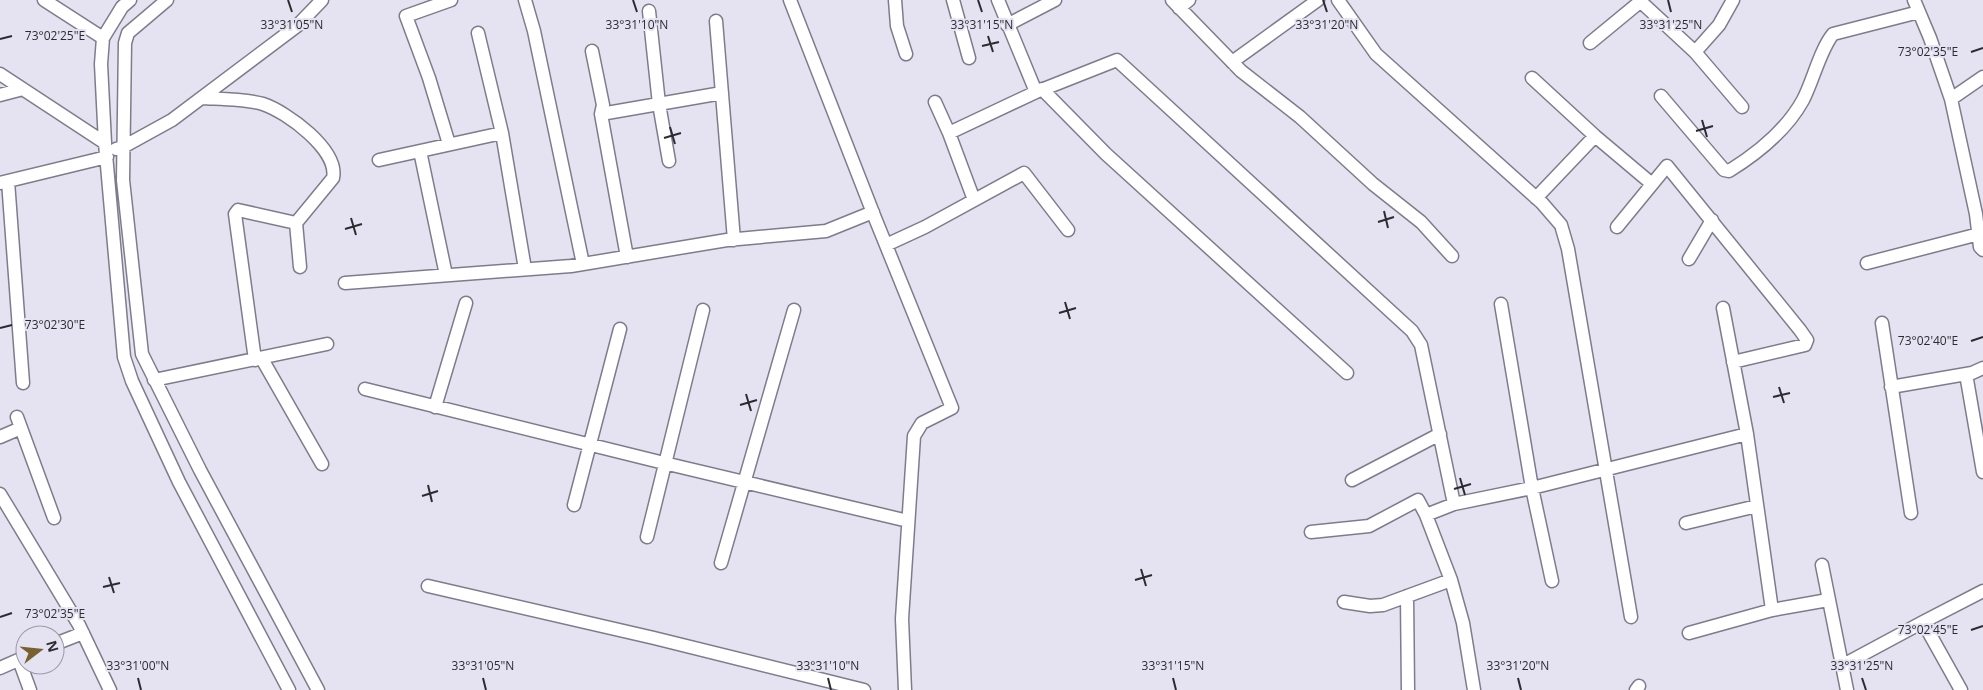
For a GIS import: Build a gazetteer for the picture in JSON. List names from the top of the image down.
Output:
{
  "north": "right",
  "coordinates": [
    "33°31'05\"N",
    "33°31'10\"N",
    "33°31'15\"N",
    "33°31'20\"N",
    "33°31'25\"N",
    "73°02'25\"E",
    "73°02'35\"E",
    "73°02'30\"E",
    "73°02'40\"E",
    "73°02'45\"E",
    "33°31'00\"N"
  ]
}
